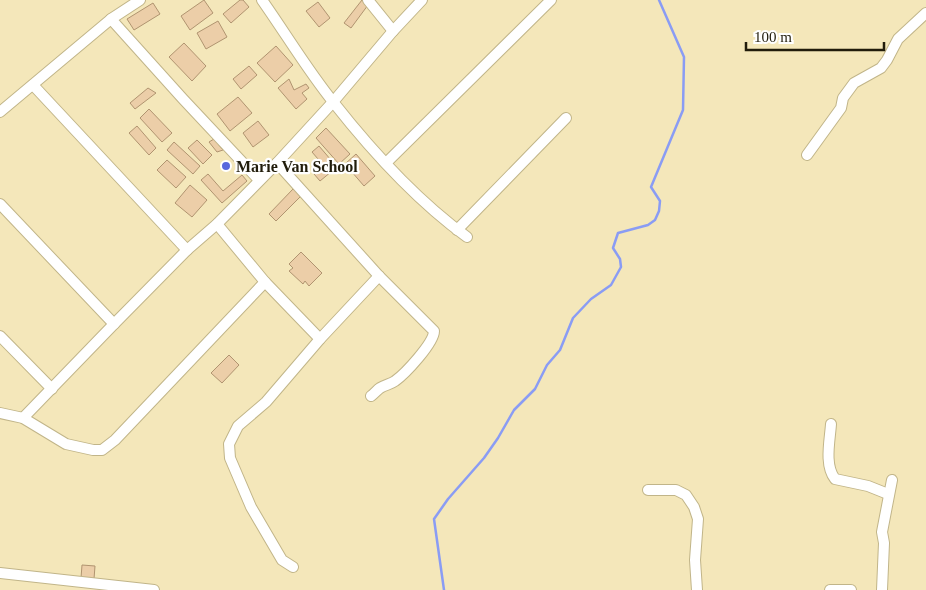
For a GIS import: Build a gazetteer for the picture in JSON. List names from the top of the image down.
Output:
{
  "places": ["Marie Van School"],
  "scale_bar": "100 m"
}
